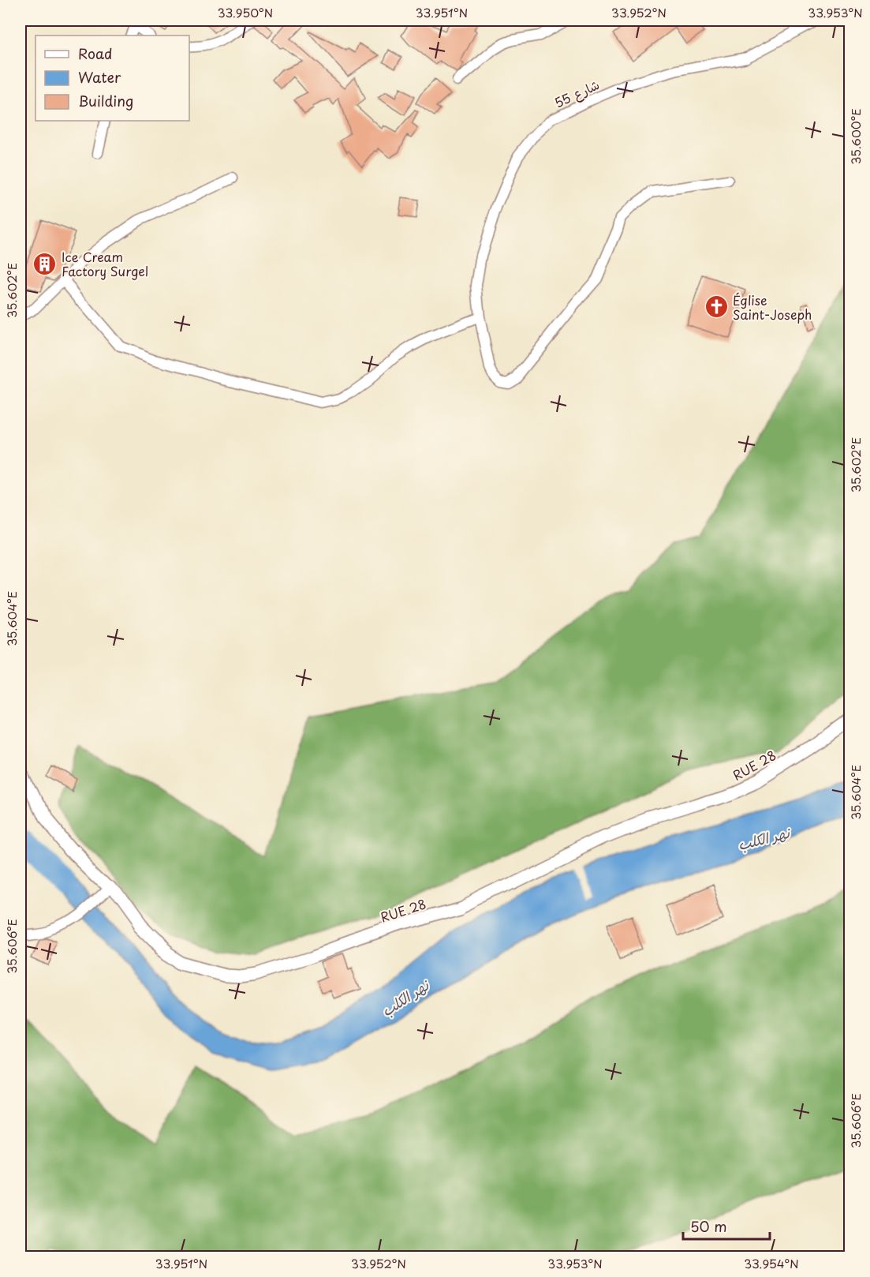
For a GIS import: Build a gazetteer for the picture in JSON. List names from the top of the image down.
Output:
{
  "streets": {
    "street": ["شارع 55", "RUE 28"]
  },
  "water": ["نهر الكلب"],
  "places": {
    "building": ["Ice Cream Factory Surgel"],
    "church": ["Église Saint-Joseph"]
  },
  "legend": ["Road", "Water", "Building"],
  "scale_bar": "50 m",
  "coordinates": [
    "33.950°N",
    "33.951°N",
    "33.952°N",
    "33.953°N",
    "35.600°E",
    "35.602°E",
    "35.604°E",
    "35.606°E",
    "33.954°N"
  ]
}
